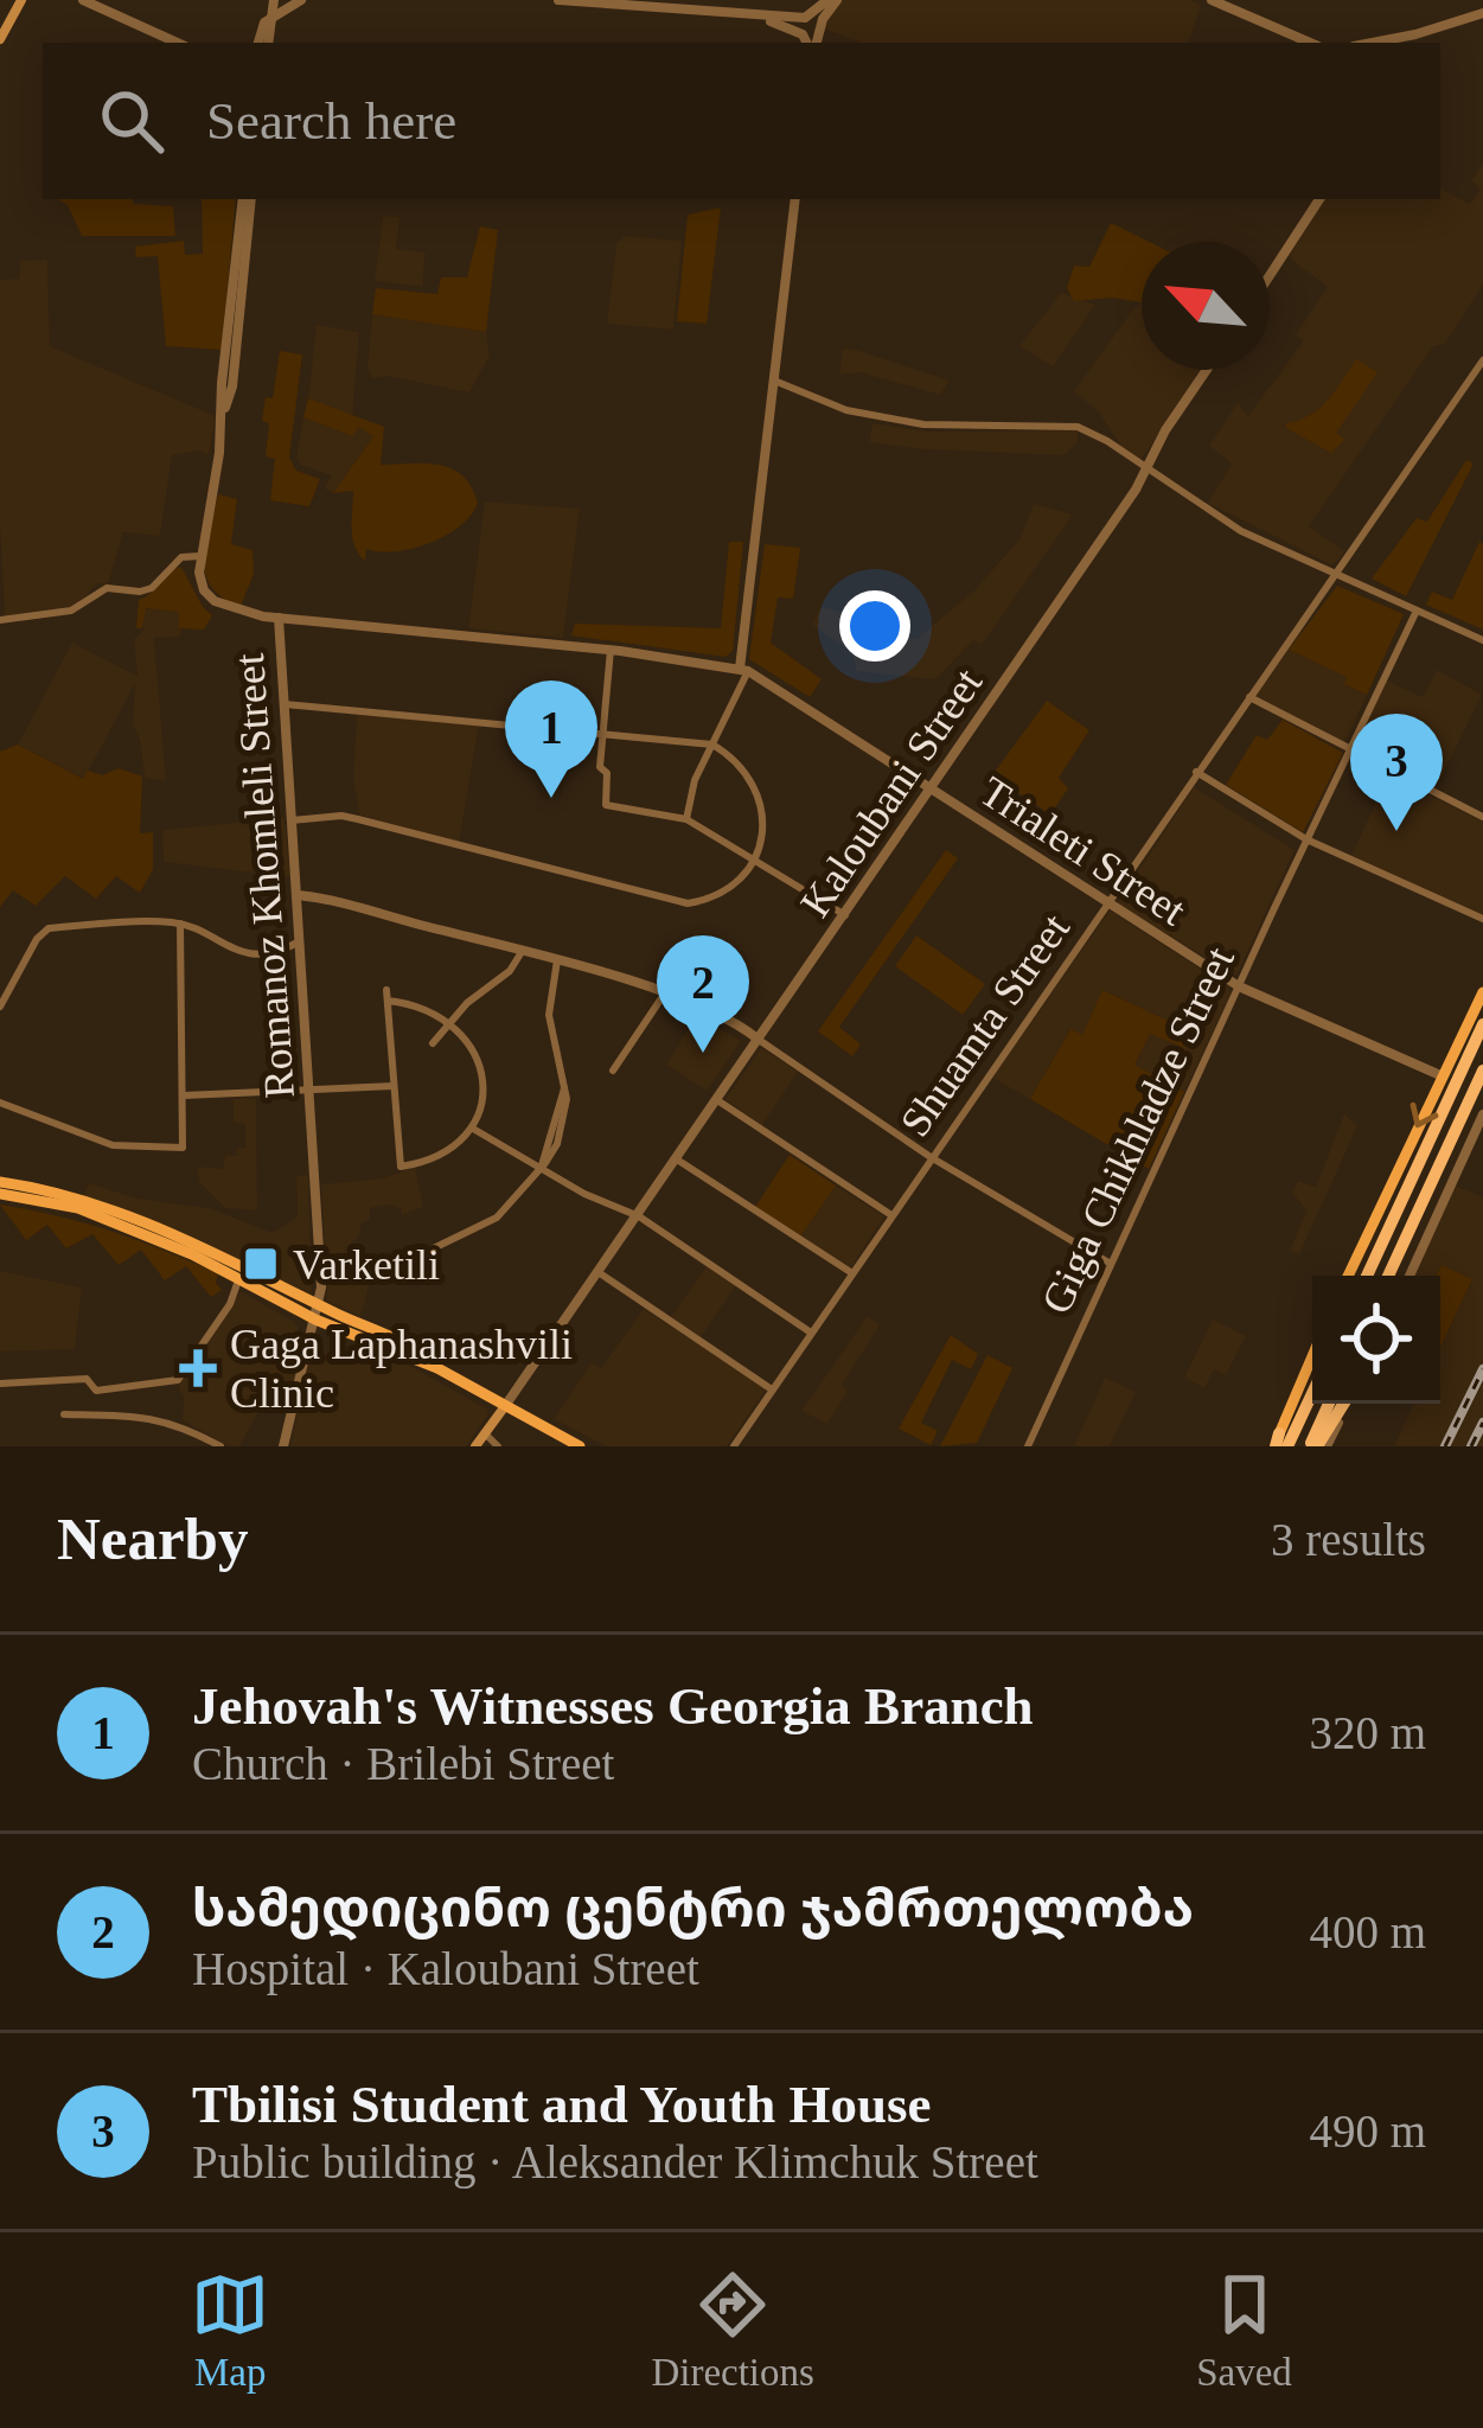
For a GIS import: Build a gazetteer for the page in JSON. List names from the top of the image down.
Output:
{
  "streets": {
    "street": [
      "Kaloubani Street",
      "Trialeti Street",
      "Romanoz Khomleli Street",
      "Shuamta Street",
      "Giga Chikhladze Street"
    ]
  },
  "crossings": [
    ["Kaloubani Street", "Trialeti Street"],
    ["Trialeti Street", "Romanoz Khomleli Street"],
    ["Trialeti Street", "Shuamta Street"],
    ["Trialeti Street", "Giga Chikhladze Street"]
  ],
  "places": {
    "transit": ["Varketili"],
    "health": ["Gaga Laphanashvili Clinic"]
  },
  "north": "top left",
  "page": {
    "search": "Search here",
    "pins": ["1", "3", "2"],
    "heading": ["Nearby", "3 results"],
    "list": [
      {
        "mark": "1",
        "name": "Jehovah's Witnesses Georgia Branch",
        "note": "Church · Brilebi Street",
        "value": "320 m"
      },
      {
        "mark": "2",
        "name": "სამედიცინო ცენტრი ჯამრთელობა",
        "note": "Hospital · Kaloubani Street",
        "value": "400 m"
      },
      {
        "mark": "3",
        "name": "Tbilisi Student and Youth House",
        "note": "Public building · Aleksander Klimchuk Street",
        "value": "490 m"
      }
    ],
    "nav": ["Map", "Directions", "Saved"]
  }
}
